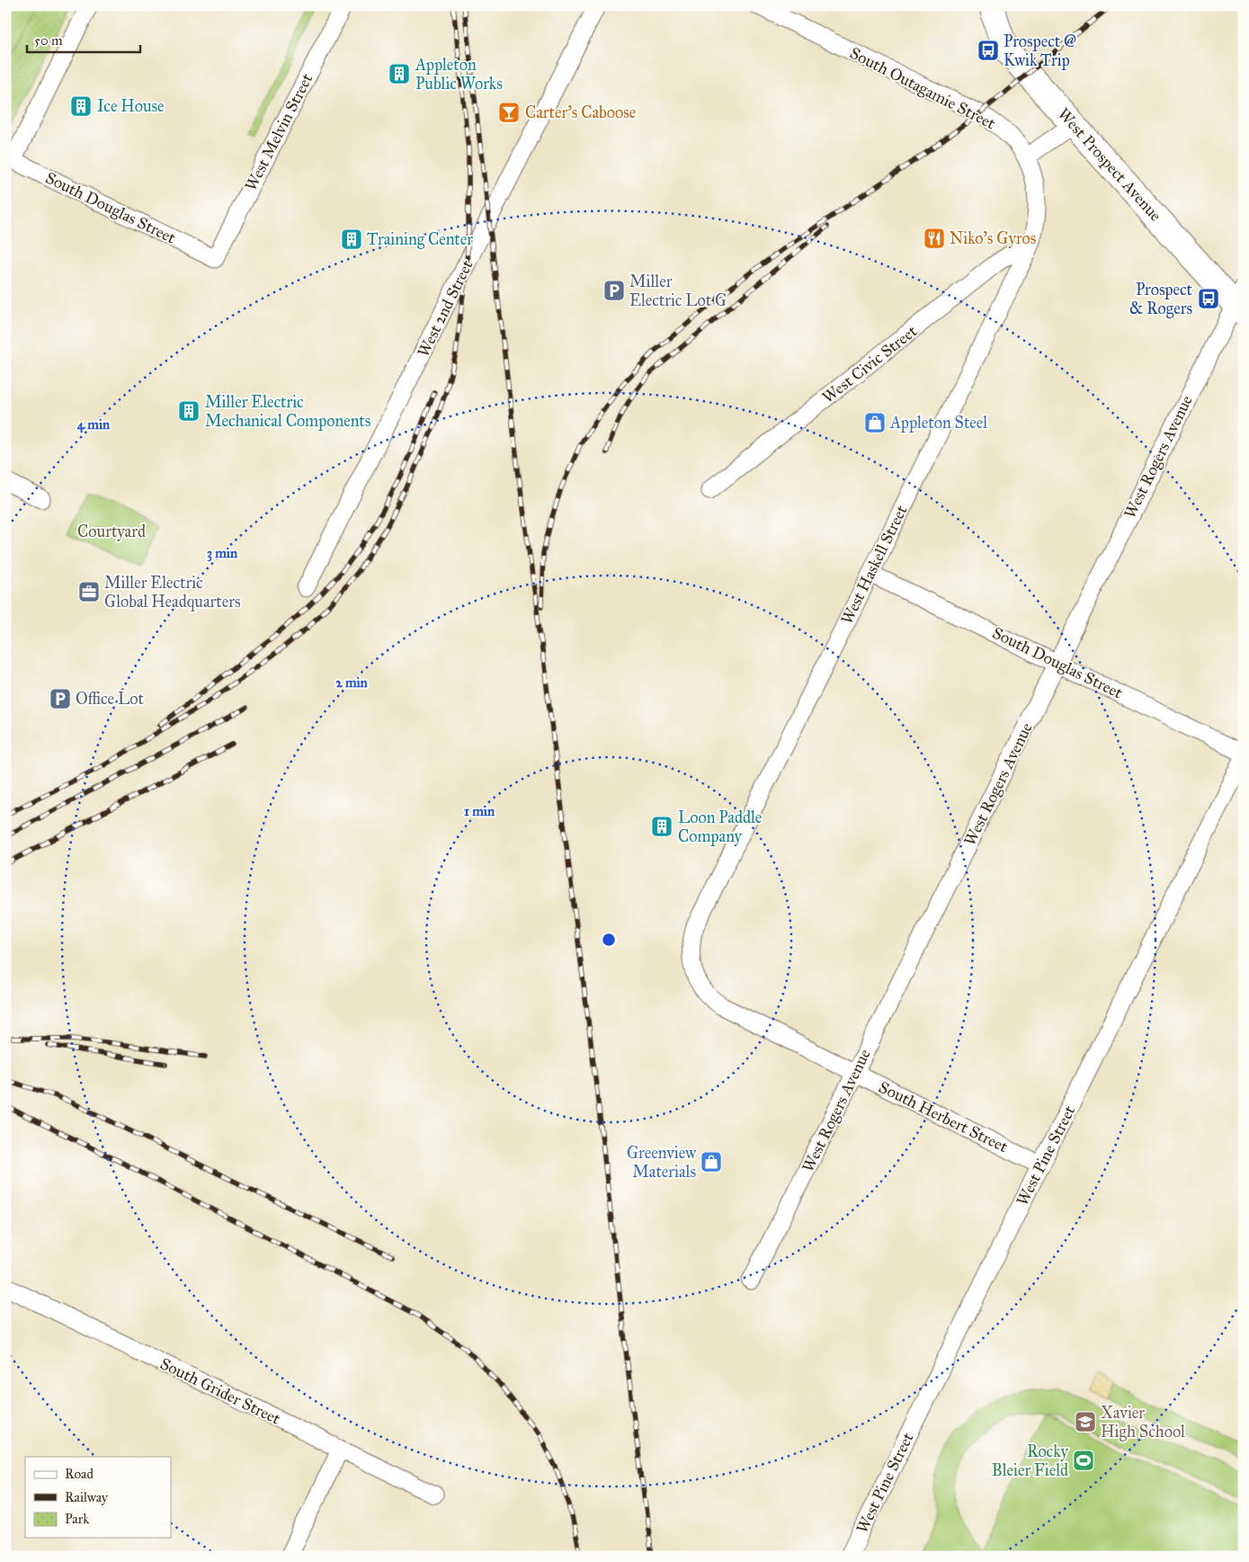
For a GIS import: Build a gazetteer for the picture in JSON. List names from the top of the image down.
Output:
{
  "streets": {
    "main road": ["West Prospect Avenue"],
    "street": [
      "South Outagamie Street",
      "West Melvin Street",
      "South Douglas Street",
      "West 2nd Street",
      "West Civic Street",
      "West Rogers Avenue",
      "West Haskell Street",
      "South Herbert Street",
      "West Pine Street",
      "South Grider Street"
    ]
  },
  "crossings": [
    ["South Outagamie Street", "West Haskell Street"],
    ["West Melvin Street", "South Douglas Street"],
    ["West Prospect Avenue", "West Rogers Avenue"],
    ["South Douglas Street", "West Rogers Avenue"],
    ["South Douglas Street", "West Haskell Street"],
    ["South Douglas Street", "West Pine Street"],
    ["West Civic Street", "West Haskell Street"],
    ["West Rogers Avenue", "South Herbert Street"],
    ["West Haskell Street", "South Herbert Street"],
    ["South Herbert Street", "West Pine Street"]
  ],
  "parks": ["Courtyard"],
  "places": {
    "bus stop": ["Prospect @ Kwik Trip", "Prospect & Rogers"],
    "building": [
      "Appleton Public Works",
      "Ice House",
      "Training Center",
      "Miller Electric Mechanical Components",
      "Loon Paddle Company"
    ],
    "bar": ["Carter's Caboose"],
    "restaurant": ["Niko's Gyros"],
    "parking": ["Miller Electric Lot G", "Office Lot"],
    "shop": ["Appleton Steel", "Greenview Materials"],
    "office": ["Miller Electric Global Headquarters"],
    "school or university": ["Xavier High School"],
    "sports": ["Rocky Bleier Field"]
  },
  "legend": ["Road", "Railway", "Park"],
  "scale_bar": "50 m",
  "rings": [
    "4 min",
    "3 min",
    "2 min",
    "1 min"
  ]
}
